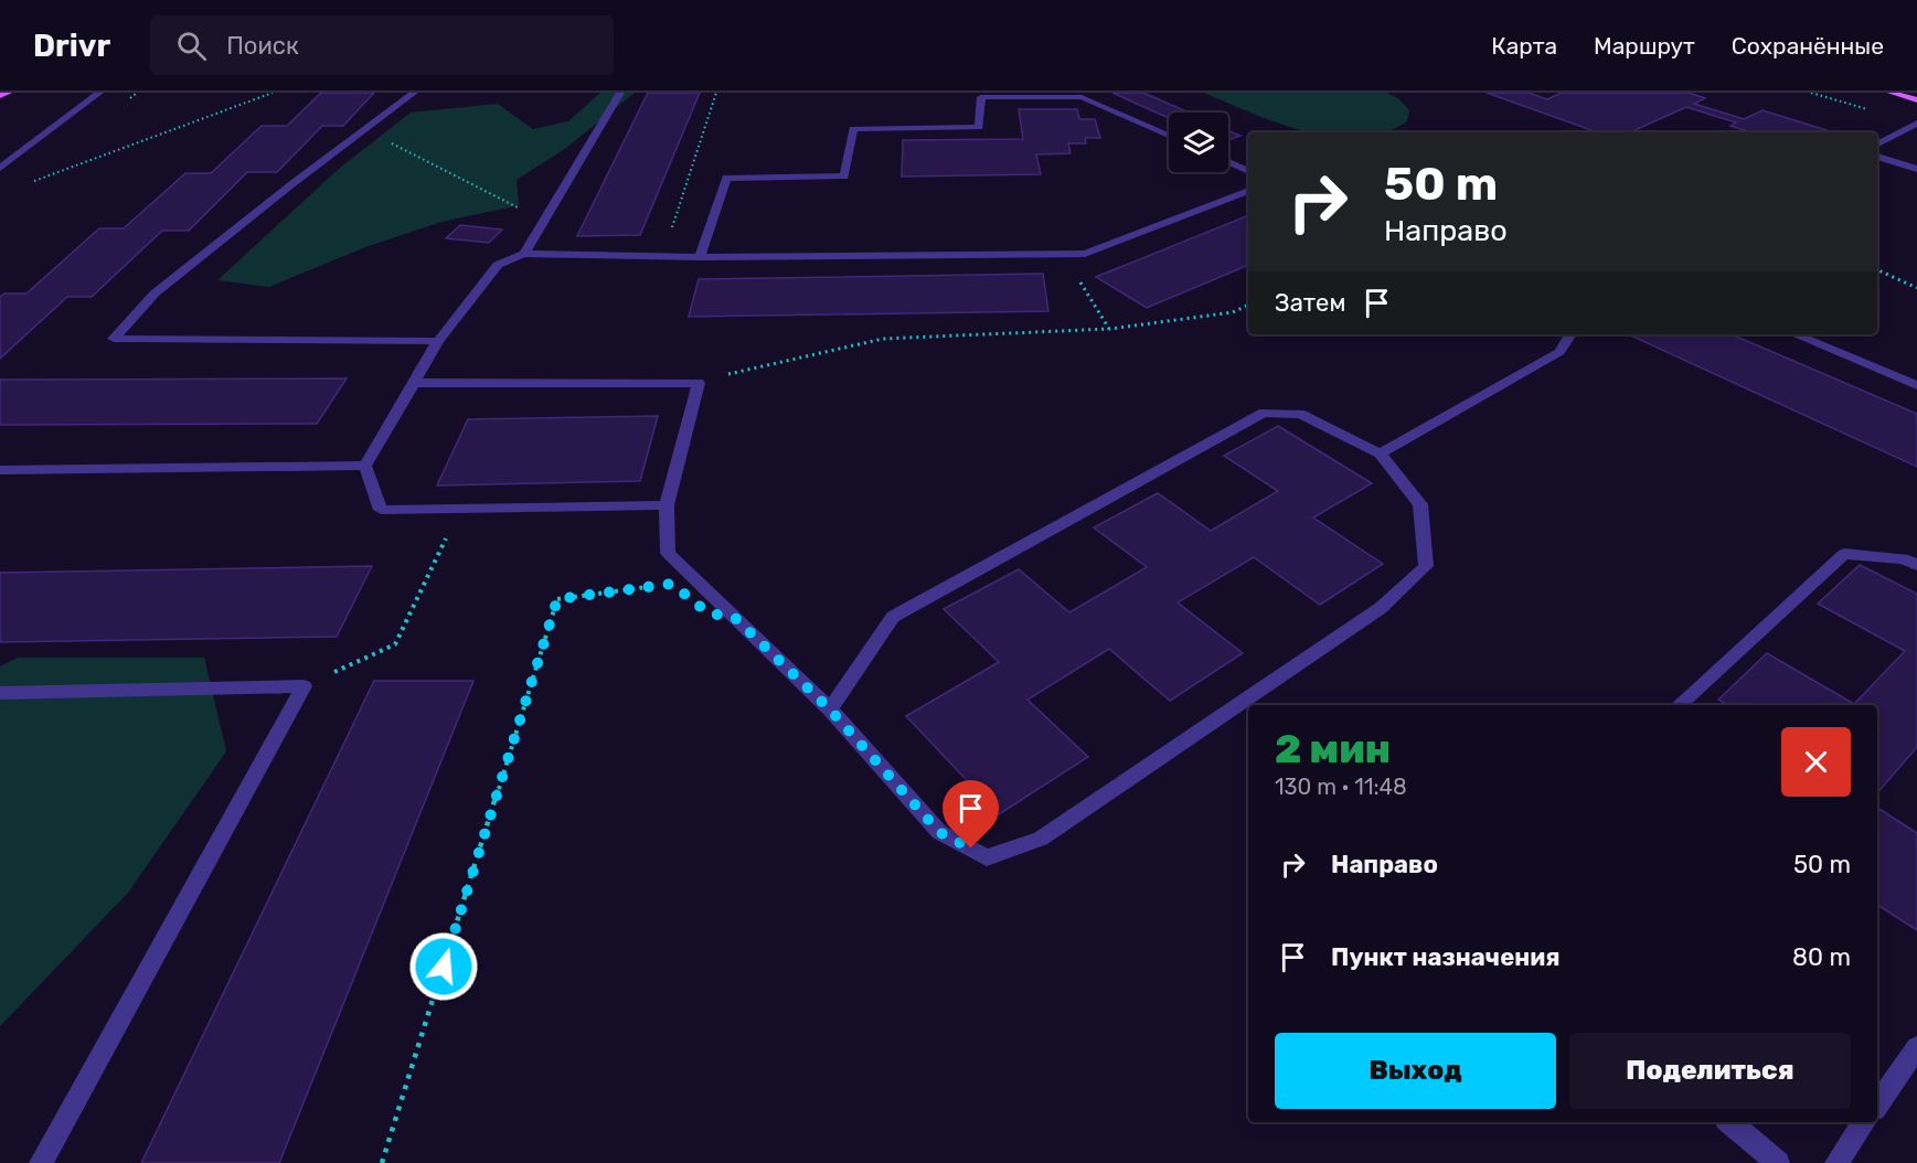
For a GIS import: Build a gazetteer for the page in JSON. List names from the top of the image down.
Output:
{
  "page": {
    "header": "Drivr",
    "search": "Поиск",
    "nav": ["Карта", "Маршрут", "Сохранённые"],
    "turn": ["50 m", "Направо"],
    "then": "Затем",
    "heading": ["2 мин", "130 m · 11:48"],
    "list": [
      {
        "name": "Направо",
        "value": "50 m"
      },
      {
        "name": "Пункт назначения",
        "value": "80 m"
      }
    ],
    "buttons": ["Выход", "Поделиться"]
  }
}
